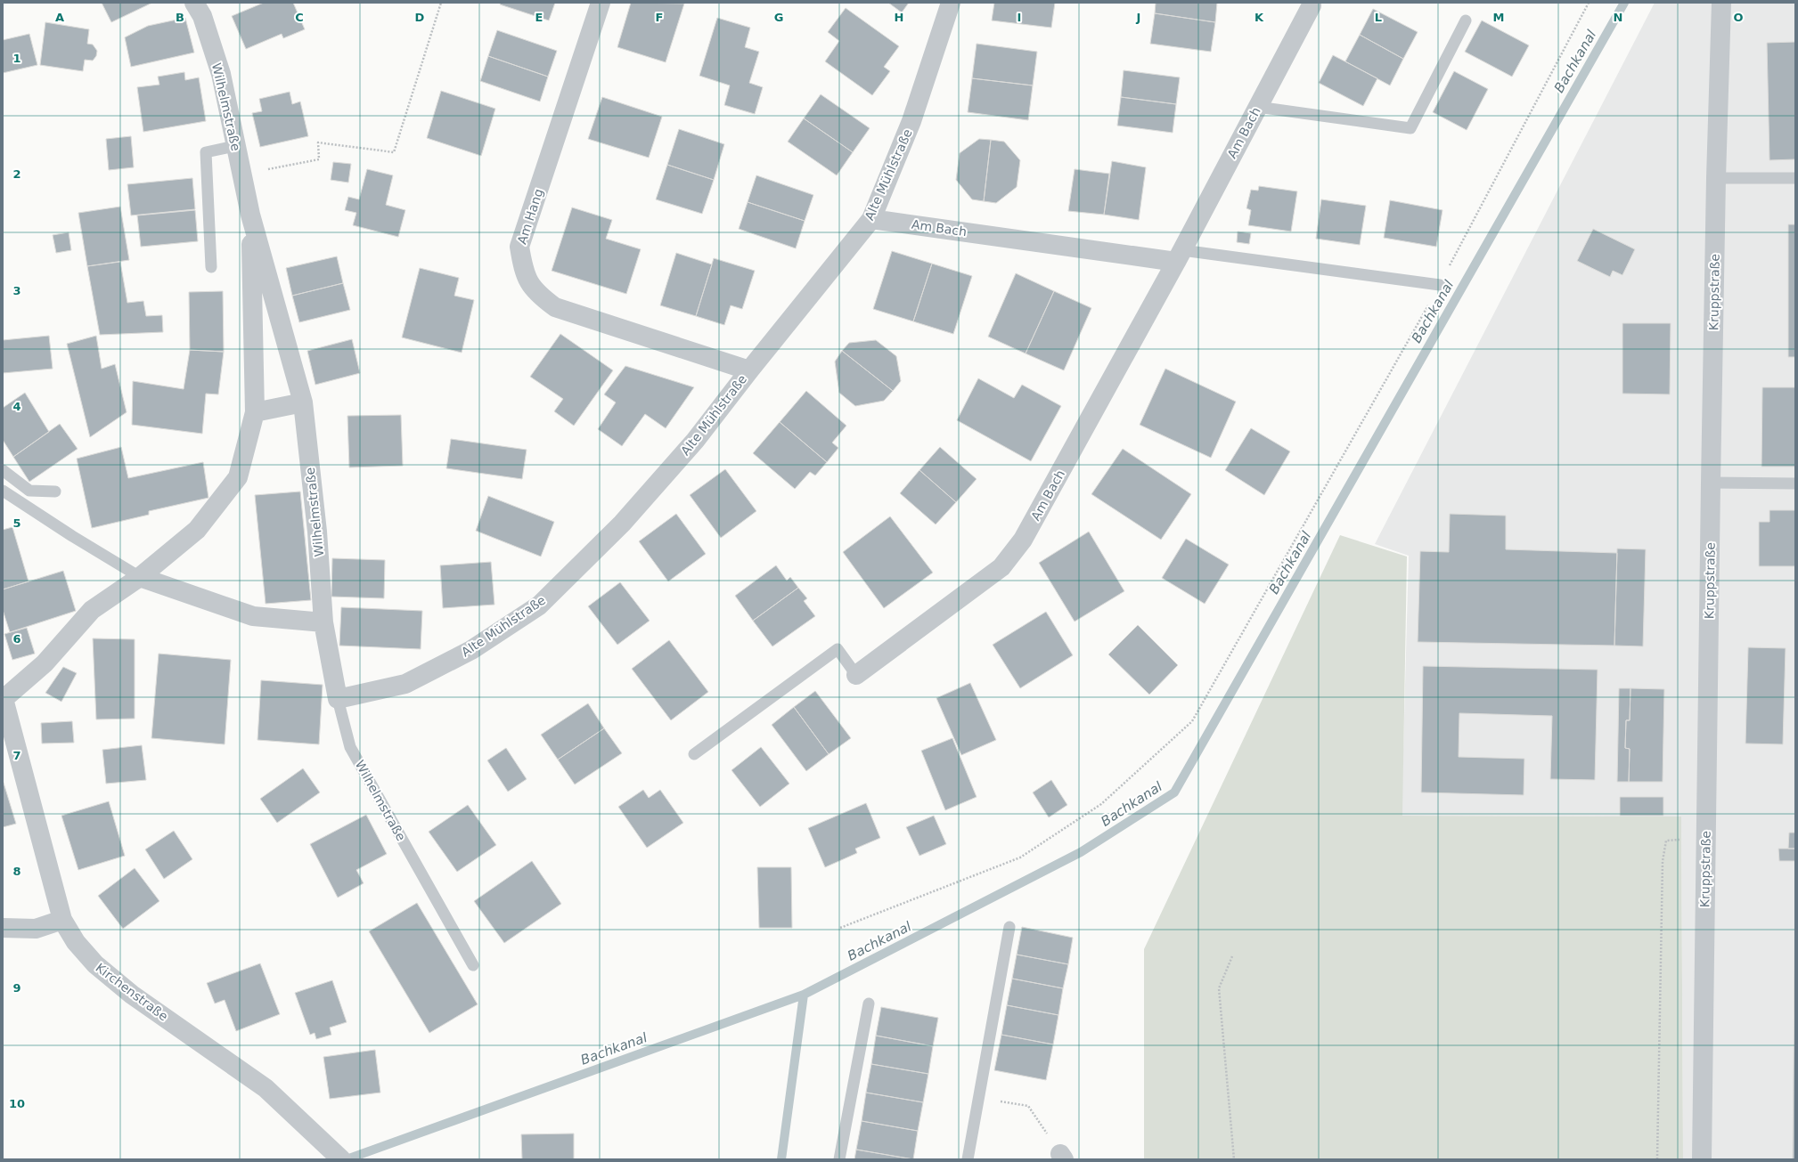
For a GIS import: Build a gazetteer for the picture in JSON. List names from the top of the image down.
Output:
{
  "streets": {
    "street": [
      "Wilhelmstraße",
      "Am Bach",
      "Alte Mühlstraße",
      "Am Hang",
      "Kruppstraße",
      "Kirchenstraße"
    ]
  },
  "crossings": [
    ["Wilhelmstraße", "Alte Mühlstraße"],
    ["Wilhelmstraße", "Kirchenstraße"],
    ["Am Bach", "Alte Mühlstraße"],
    ["Alte Mühlstraße", "Am Hang"]
  ],
  "water": ["Bachkanal"],
  "grid": {
    "columns": [
      "A",
      "B",
      "C",
      "D",
      "E",
      "F",
      "G",
      "H",
      "I",
      "J",
      "K",
      "L",
      "M",
      "N",
      "O"
    ],
    "rows": [
      "1",
      "2",
      "3",
      "4",
      "5",
      "6",
      "7",
      "8",
      "9",
      "10"
    ]
  }
}
